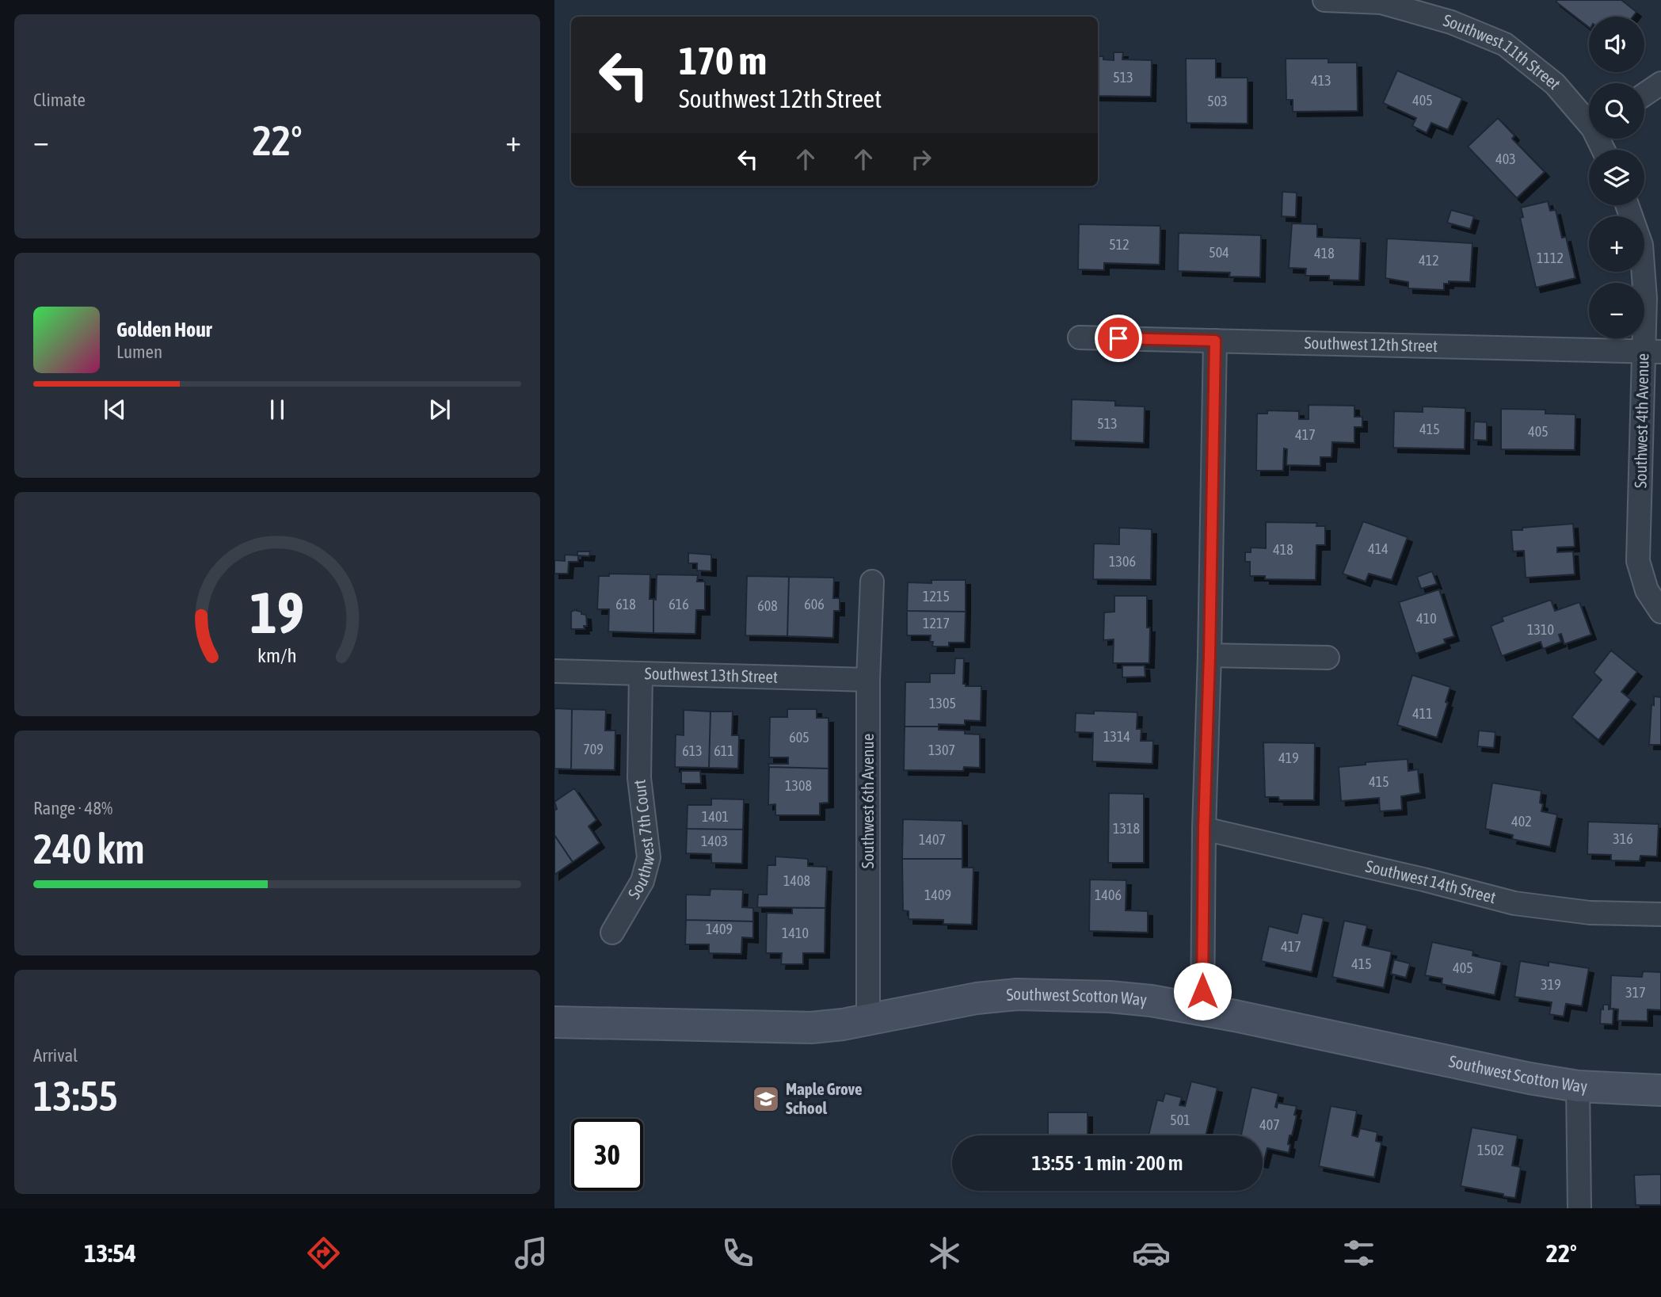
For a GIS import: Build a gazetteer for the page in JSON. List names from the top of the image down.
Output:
{
  "streets": {
    "street": [
      "Southwest 11th Street",
      "Southwest 12th Street",
      "Southwest 4th Avenue",
      "Southwest 13th Street",
      "Southwest 6th Avenue",
      "Southwest 7th Court",
      "Southwest 14th Street",
      "Southwest Scotton Way"
    ]
  },
  "crossings": [
    ["Southwest 12th Street", "Southwest 4th Avenue"],
    ["Southwest 13th Street", "Southwest 6th Avenue"],
    ["Southwest 13th Street", "Southwest 7th Court"],
    ["Southwest 6th Avenue", "Southwest Scotton Way"]
  ],
  "places": {
    "school or university": ["Maple Grove School"]
  },
  "house_numbers": [
    "513",
    "413",
    "405",
    "503",
    "403",
    "512",
    "504",
    "418",
    "1112",
    "412",
    "513",
    "415",
    "405",
    "417",
    "414",
    "418",
    "1306",
    "1215",
    "618",
    "616",
    "606",
    "608",
    "410",
    "1217",
    "1310",
    "1305",
    "411",
    "1314",
    "605",
    "709",
    "1307",
    "613",
    "611",
    "419",
    "415",
    "1308",
    "1401",
    "402",
    "1318",
    "316",
    "1407",
    "1403",
    "1408",
    "1409",
    "1406",
    "1409",
    "1410",
    "417",
    "415",
    "405",
    "319",
    "317",
    "501",
    "407",
    "1502"
  ],
  "page": {
    "tile": [
      "Climate",
      ["Range · 48%", "240 km"],
      ["Arrival", "13:55"]
    ],
    "map_buttons": ["+", "−"],
    "turn": ["170 m", "Southwest 12th Street"],
    "heat": ["−", "22°", "+"],
    "song": ["Golden Hour", "Lumen"],
    "limit": "30",
    "trip": "13:55 · 1 min · 200 m",
    "tabs": ["13:54", "22°"],
    "gauge": ["19", "km/h"]
  }
}
